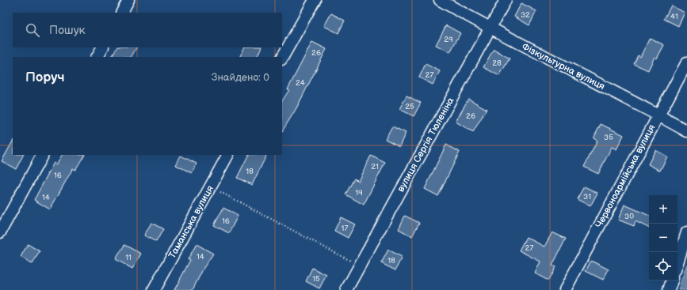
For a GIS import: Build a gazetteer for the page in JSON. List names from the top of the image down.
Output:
{
  "streets": {
    "street": [
      "Фізкультурна вулиця",
      "вулиця Сергія Тюленіна",
      "Червоноармійська вулиця",
      "Таманська вулиця"
    ]
  },
  "crossings": [
    ["Фізкультурна вулиця", "вулиця Сергія Тюленіна"],
    ["Фізкультурна вулиця", "Червоноармійська вулиця"]
  ],
  "house_numbers": [
    "32",
    "41",
    "29",
    "26",
    "28",
    "27",
    "24",
    "25",
    "26",
    "35",
    "21",
    "18",
    "16",
    "19",
    "31",
    "14",
    "30",
    "16",
    "17",
    "27",
    "14",
    "11",
    "18",
    "15"
  ],
  "page": {
    "search": "Пошук",
    "heading": ["Поруч", "Знайдено: 0"],
    "map_buttons": ["+", "−"]
  }
}
